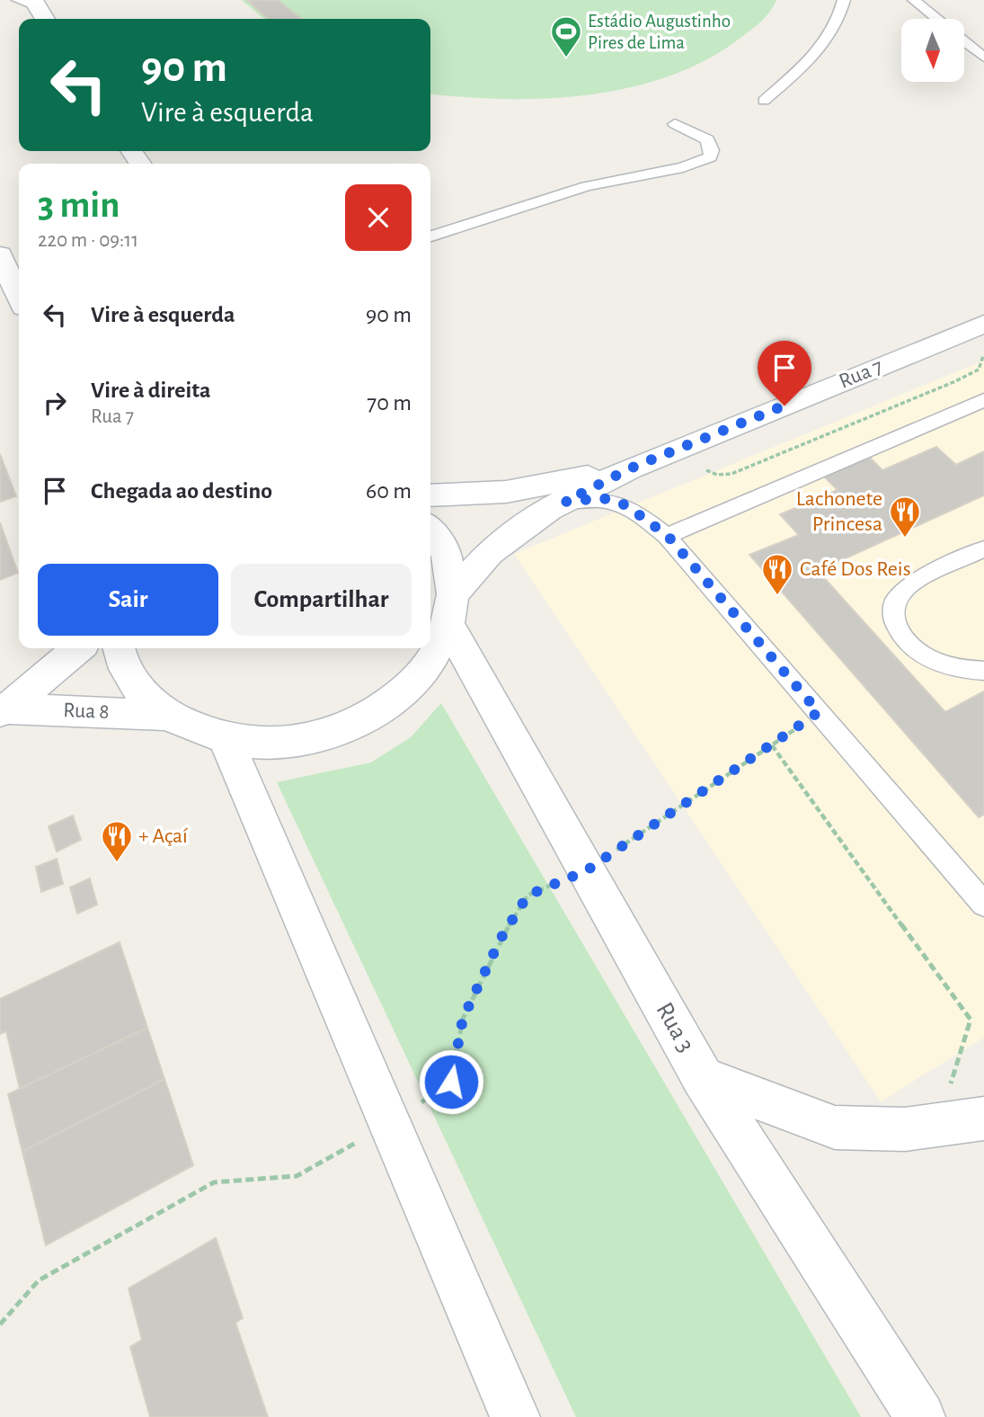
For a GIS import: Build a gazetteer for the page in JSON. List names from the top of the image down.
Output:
{
  "streets": {
    "main road": ["Rua 7", "Rua 8", "Rua 3"]
  },
  "crossings": [
    ["Rua 7", "Rua 8"],
    ["Rua 7", "Rua 3"]
  ],
  "places": {
    "sports": ["Estádio Augustinho Pires de Lima"],
    "restaurant": ["Lachonete Princesa", "Café Dos Reis", "+ Açaí"]
  },
  "north": "bottom",
  "page": {
    "turn": ["90 m", "Vire à esquerda"],
    "heading": ["3 min", "220 m · 09:11"],
    "list": [
      {
        "name": "Vire à esquerda",
        "value": "90 m"
      },
      {
        "name": "Vire à direita",
        "note": "Rua 7",
        "value": "70 m"
      },
      {
        "name": "Chegada ao destino",
        "value": "60 m"
      }
    ],
    "buttons": ["Sair", "Compartilhar"]
  }
}
